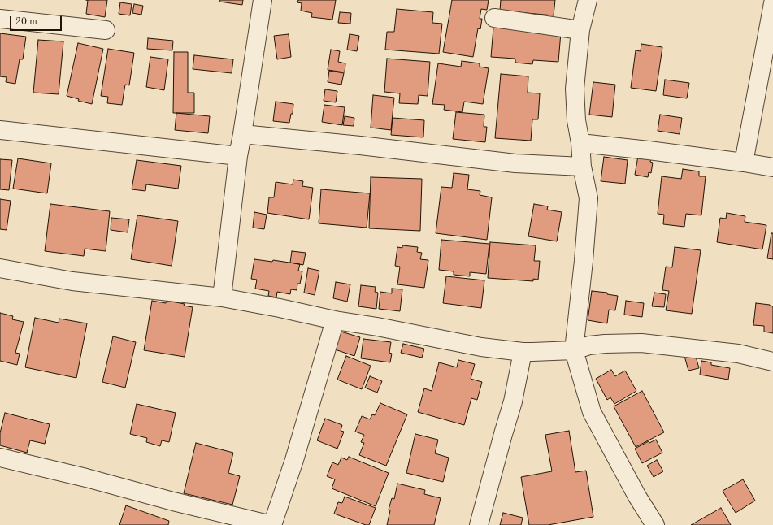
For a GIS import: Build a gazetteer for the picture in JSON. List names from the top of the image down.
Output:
{
  "scale_bar": "20 m"
}
